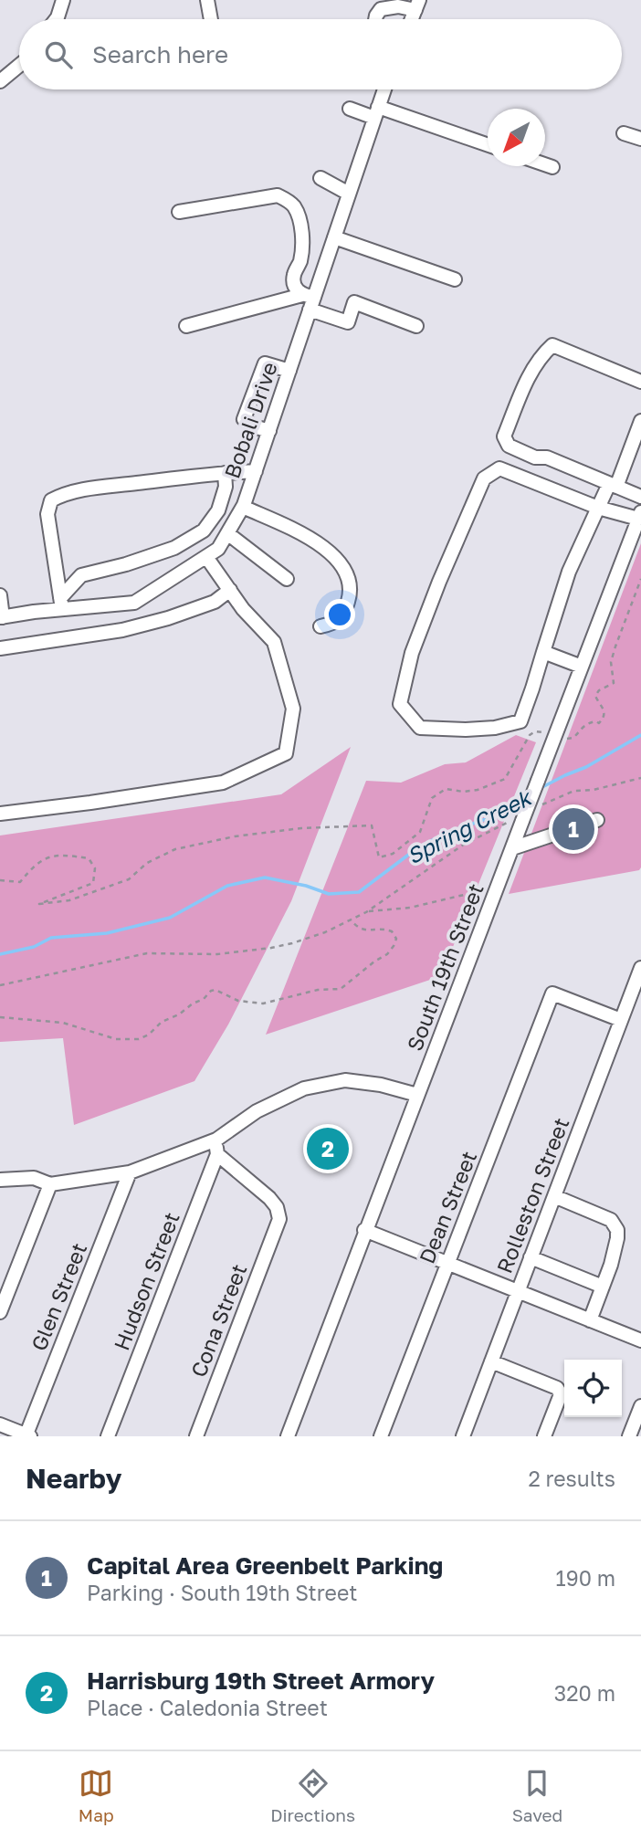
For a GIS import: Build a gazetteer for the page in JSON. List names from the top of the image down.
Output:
{
  "streets": {
    "street": [
      "Bobali Drive",
      "South 19th Street",
      "Rolleston Street",
      "Dean Street",
      "Hudson Street",
      "Glen Street",
      "Cona Street"
    ]
  },
  "crossings": [
    ["Rolleston Street", "Dean Street"],
    ["Hudson Street", "Cona Street"]
  ],
  "water": ["Spring Creek"],
  "north": "bottom left",
  "page": {
    "search": "Search here",
    "pins": ["1", "2"],
    "heading": ["Nearby", "2 results"],
    "list": [
      {
        "mark": "1",
        "name": "Capital Area Greenbelt Parking",
        "note": "Parking · South 19th Street",
        "value": "190 m"
      },
      {
        "mark": "2",
        "name": "Harrisburg 19th Street Armory",
        "note": "Place · Caledonia Street",
        "value": "320 m"
      }
    ],
    "nav": ["Map", "Directions", "Saved"]
  }
}
